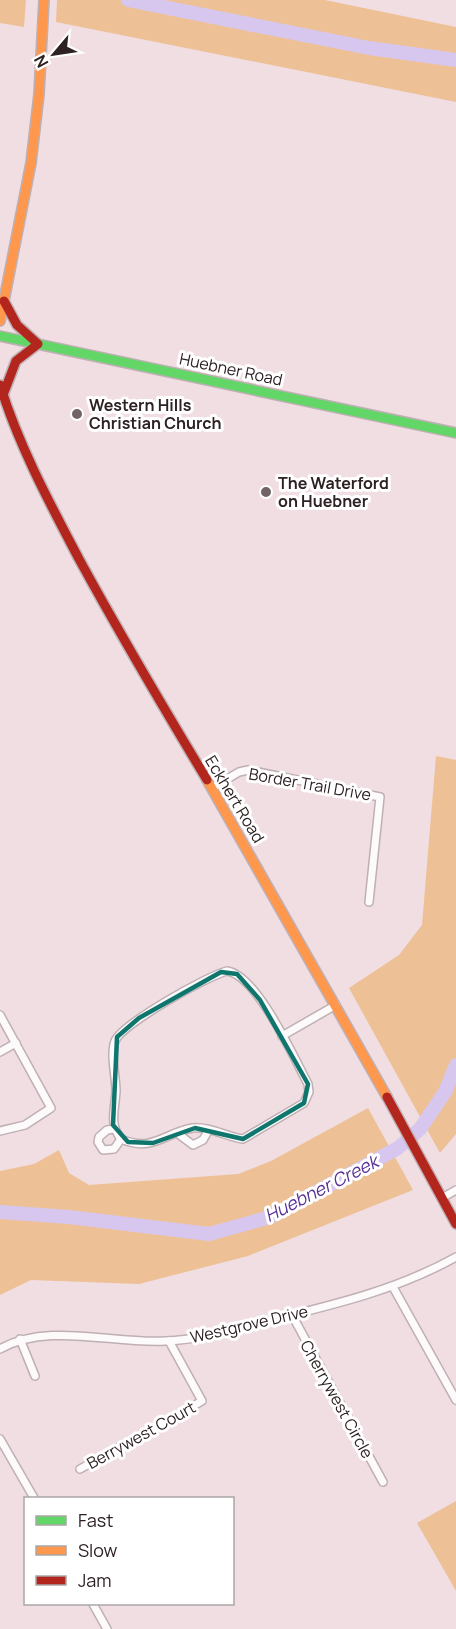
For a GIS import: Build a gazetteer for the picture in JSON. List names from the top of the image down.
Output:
{
  "streets": {
    "main road": ["Huebner Road", "Eckhert Road"],
    "street": [
      "Border Trail Drive",
      "Westgrove Drive",
      "Cherrywest Circle",
      "Berrywest Court"
    ]
  },
  "crossings": [
    ["Border Trail Drive", "Eckhert Road"],
    ["Westgrove Drive", "Cherrywest Circle"],
    ["Westgrove Drive", "Berrywest Court"]
  ],
  "water": ["Huebner Creek"],
  "places": ["Western Hills Christian Church", "The Waterford on Huebner"],
  "legend": ["Fast", "Slow", "Jam"],
  "north": "bottom left"
}
